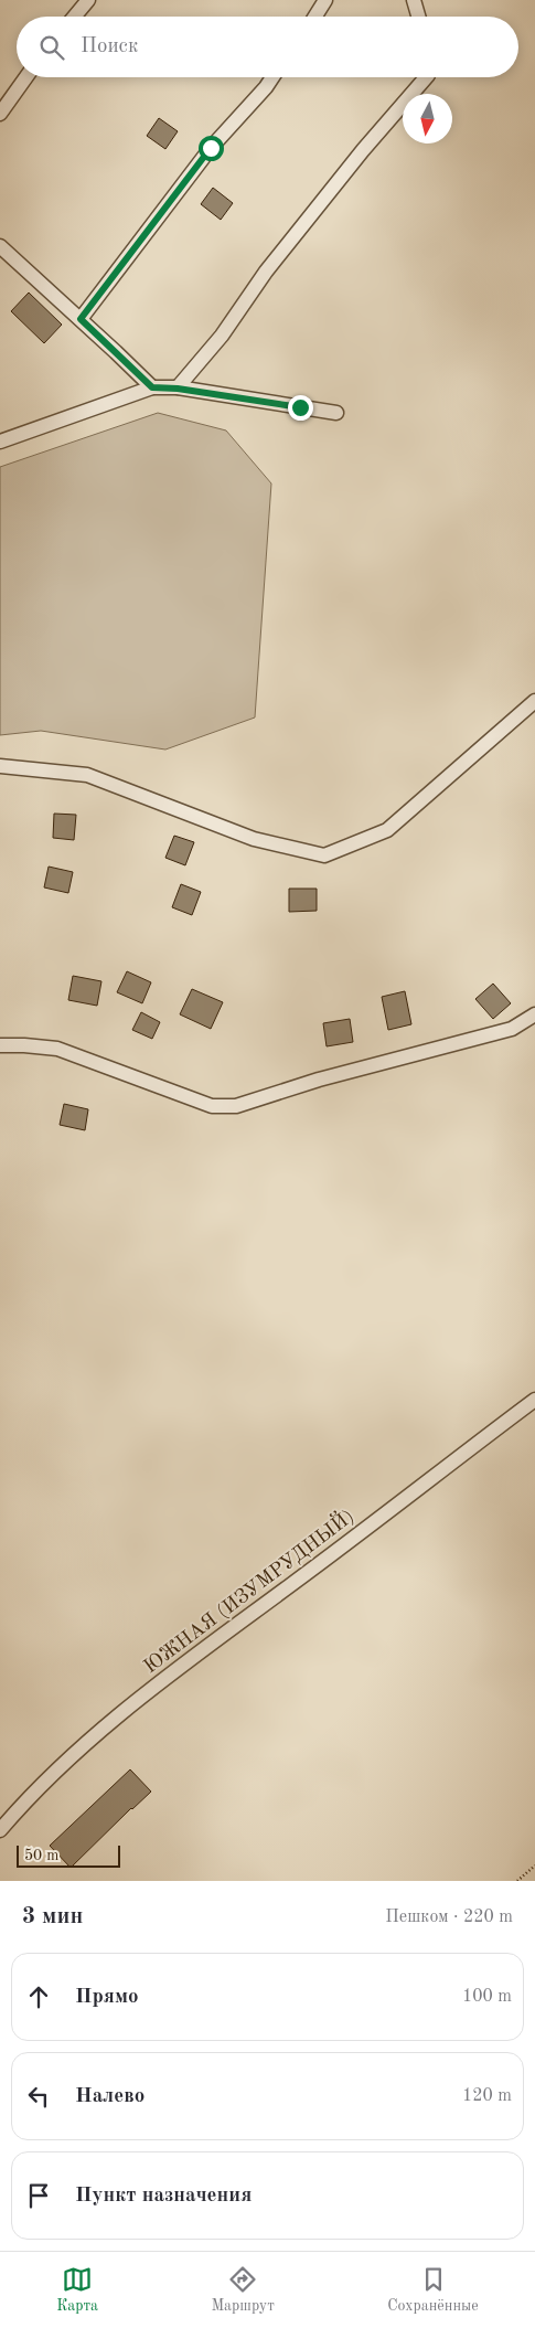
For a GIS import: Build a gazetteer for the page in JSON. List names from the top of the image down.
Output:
{
  "streets": {
    "street": ["ЮЖНАЯ (ИЗУМРУДНЫЙ)"]
  },
  "scale_bar": "50 m",
  "north": "bottom",
  "page": {
    "search": "Поиск",
    "scale": "50 m",
    "heading": ["3 мин", "Пешком · 220 m"],
    "list": [
      ["Прямо", "100 m"],
      ["Налево", "120 m"],
      "Пункт назначения"
    ],
    "nav": ["Карта", "Маршрут", "Сохранённые"]
  }
}
